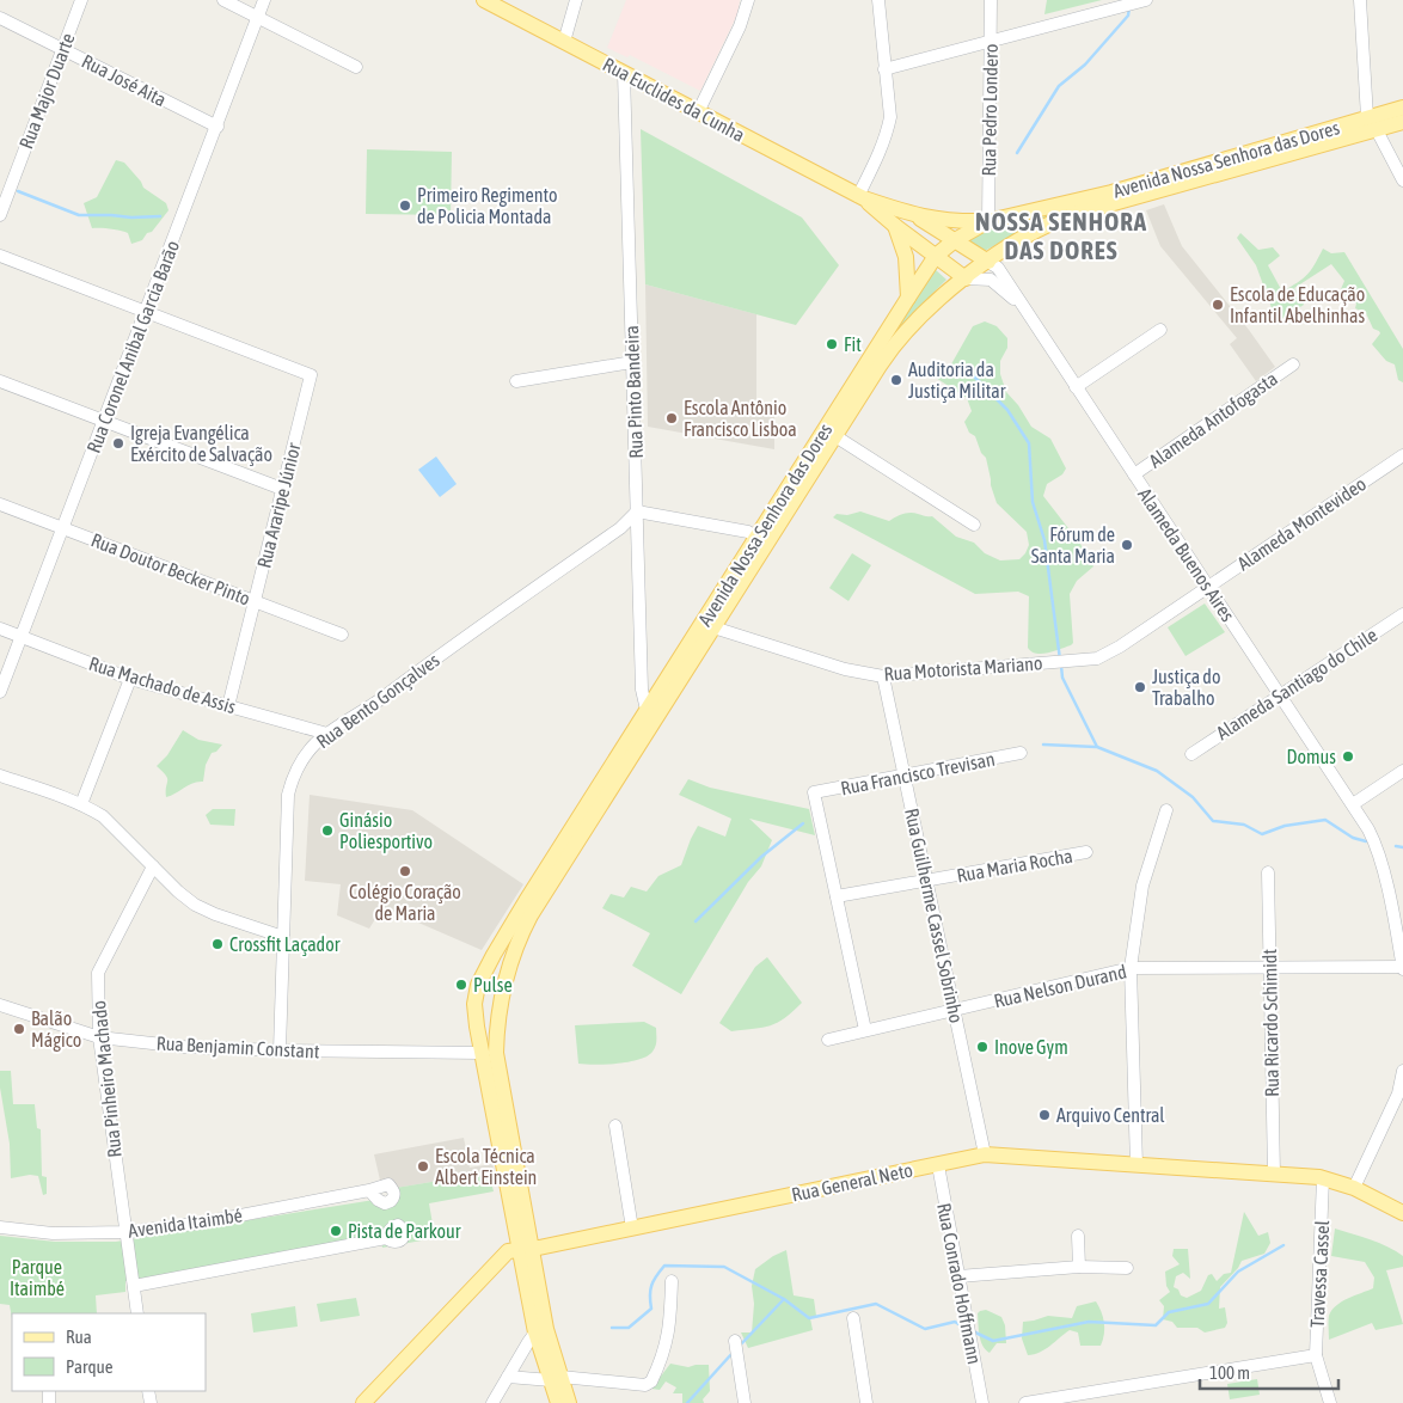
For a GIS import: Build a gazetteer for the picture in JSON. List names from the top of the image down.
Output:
{
  "streets": {
    "main road": ["Rua Euclides da Cunha", "Avenida Nossa Senhora das Dores", "Rua General Neto"],
    "street": [
      "Rua José Aita",
      "Rua Major Duarte",
      "Rua Pedro Londero",
      "Rua Coronel Anibal Garcia Barão",
      "Rua Pinto Bandeira",
      "Alameda Antofogasta",
      "Rua Araripe Júnior",
      "Alameda Montevideo",
      "Alameda Buenos Aires",
      "Rua Doutor Becker Pinto",
      "Rua Motorista Mariano",
      "Alameda Santiago do Chile",
      "Rua Machado de Assis",
      "Rua Bento Gonçalves",
      "Rua Francisco Trevisan",
      "Rua Maria Rocha",
      "Rua Guilherme Cassel Sobrinho",
      "Rua Nelson Durand",
      "Rua Ricardo Schimidt",
      "Rua Benjamin Constant",
      "Rua Pinheiro Machado",
      "Avenida Itaimbé",
      "Travessa Cassel",
      "Rua Conrado Hoffmann"
    ]
  },
  "crossings": [
    ["Rua José Aita", "Rua Major Duarte"],
    ["Rua José Aita", "Rua Coronel Anibal Garcia Barão"],
    ["Rua Euclides da Cunha", "Rua Pedro Londero"],
    ["Rua Euclides da Cunha", "Avenida Nossa Senhora das Dores"],
    ["Rua Euclides da Cunha", "Rua Pinto Bandeira"],
    ["Rua Euclides da Cunha", "Alameda Buenos Aires"],
    ["Rua Pedro Londero", "Avenida Nossa Senhora das Dores"],
    ["Avenida Nossa Senhora das Dores", "Rua Pinto Bandeira"],
    ["Avenida Nossa Senhora das Dores", "Alameda Buenos Aires"],
    ["Avenida Nossa Senhora das Dores", "Rua Motorista Mariano"],
    ["Avenida Nossa Senhora das Dores", "Rua Benjamin Constant"],
    ["Avenida Nossa Senhora das Dores", "Rua General Neto"],
    ["Rua Coronel Anibal Garcia Barão", "Rua Araripe Júnior"],
    ["Rua Coronel Anibal Garcia Barão", "Rua Doutor Becker Pinto"],
    ["Rua Coronel Anibal Garcia Barão", "Rua Machado de Assis"],
    ["Rua Pinto Bandeira", "Rua Bento Gonçalves"],
    ["Alameda Antofogasta", "Alameda Buenos Aires"],
    ["Rua Araripe Júnior", "Rua Doutor Becker Pinto"],
    ["Rua Araripe Júnior", "Rua Machado de Assis"],
    ["Alameda Montevideo", "Alameda Buenos Aires"],
    ["Alameda Montevideo", "Rua Motorista Mariano"],
    ["Alameda Buenos Aires", "Alameda Santiago do Chile"],
    ["Alameda Buenos Aires", "Rua Nelson Durand"],
    ["Rua Motorista Mariano", "Rua Guilherme Cassel Sobrinho"],
    ["Rua Machado de Assis", "Rua Bento Gonçalves"],
    ["Rua Bento Gonçalves", "Rua Benjamin Constant"],
    ["Rua Francisco Trevisan", "Rua Maria Rocha"],
    ["Rua Francisco Trevisan", "Rua Guilherme Cassel Sobrinho"],
    ["Rua Maria Rocha", "Rua Guilherme Cassel Sobrinho"],
    ["Rua Guilherme Cassel Sobrinho", "Rua Nelson Durand"],
    ["Rua Guilherme Cassel Sobrinho", "Rua General Neto"],
    ["Rua Nelson Durand", "Rua Ricardo Schimidt"],
    ["Rua Ricardo Schimidt", "Rua General Neto"],
    ["Rua Benjamin Constant", "Rua Pinheiro Machado"],
    ["Rua Pinheiro Machado", "Avenida Itaimbé"],
    ["Rua General Neto", "Travessa Cassel"],
    ["Rua General Neto", "Rua Conrado Hoffmann"]
  ],
  "districts": ["NOSSA SENHORA DAS DORES"],
  "parks": ["Parque Itaimbé"],
  "places": [
    "Primeiro Regimento de Policia Montada",
    "Escola de Educação Infantil Abelhinhas",
    "Fit",
    "Auditoria da Justiça Militar",
    "Escola Antônio Francisco Lisboa",
    "Igreja Evangélica Exército de Salvação",
    "Fórum de Santa Maria",
    "Justiça do Trabalho",
    "Domus",
    "Ginásio Poliesportivo",
    "Colégio Coração de Maria",
    "Crossfit Laçador",
    "Pulse",
    "Balão Mágico",
    "Inove Gym",
    "Arquivo Central",
    "Escola Técnica Albert Einstein",
    "Pista de Parkour"
  ],
  "legend": ["Rua", "Parque"],
  "scale_bar": "100 m"
}
